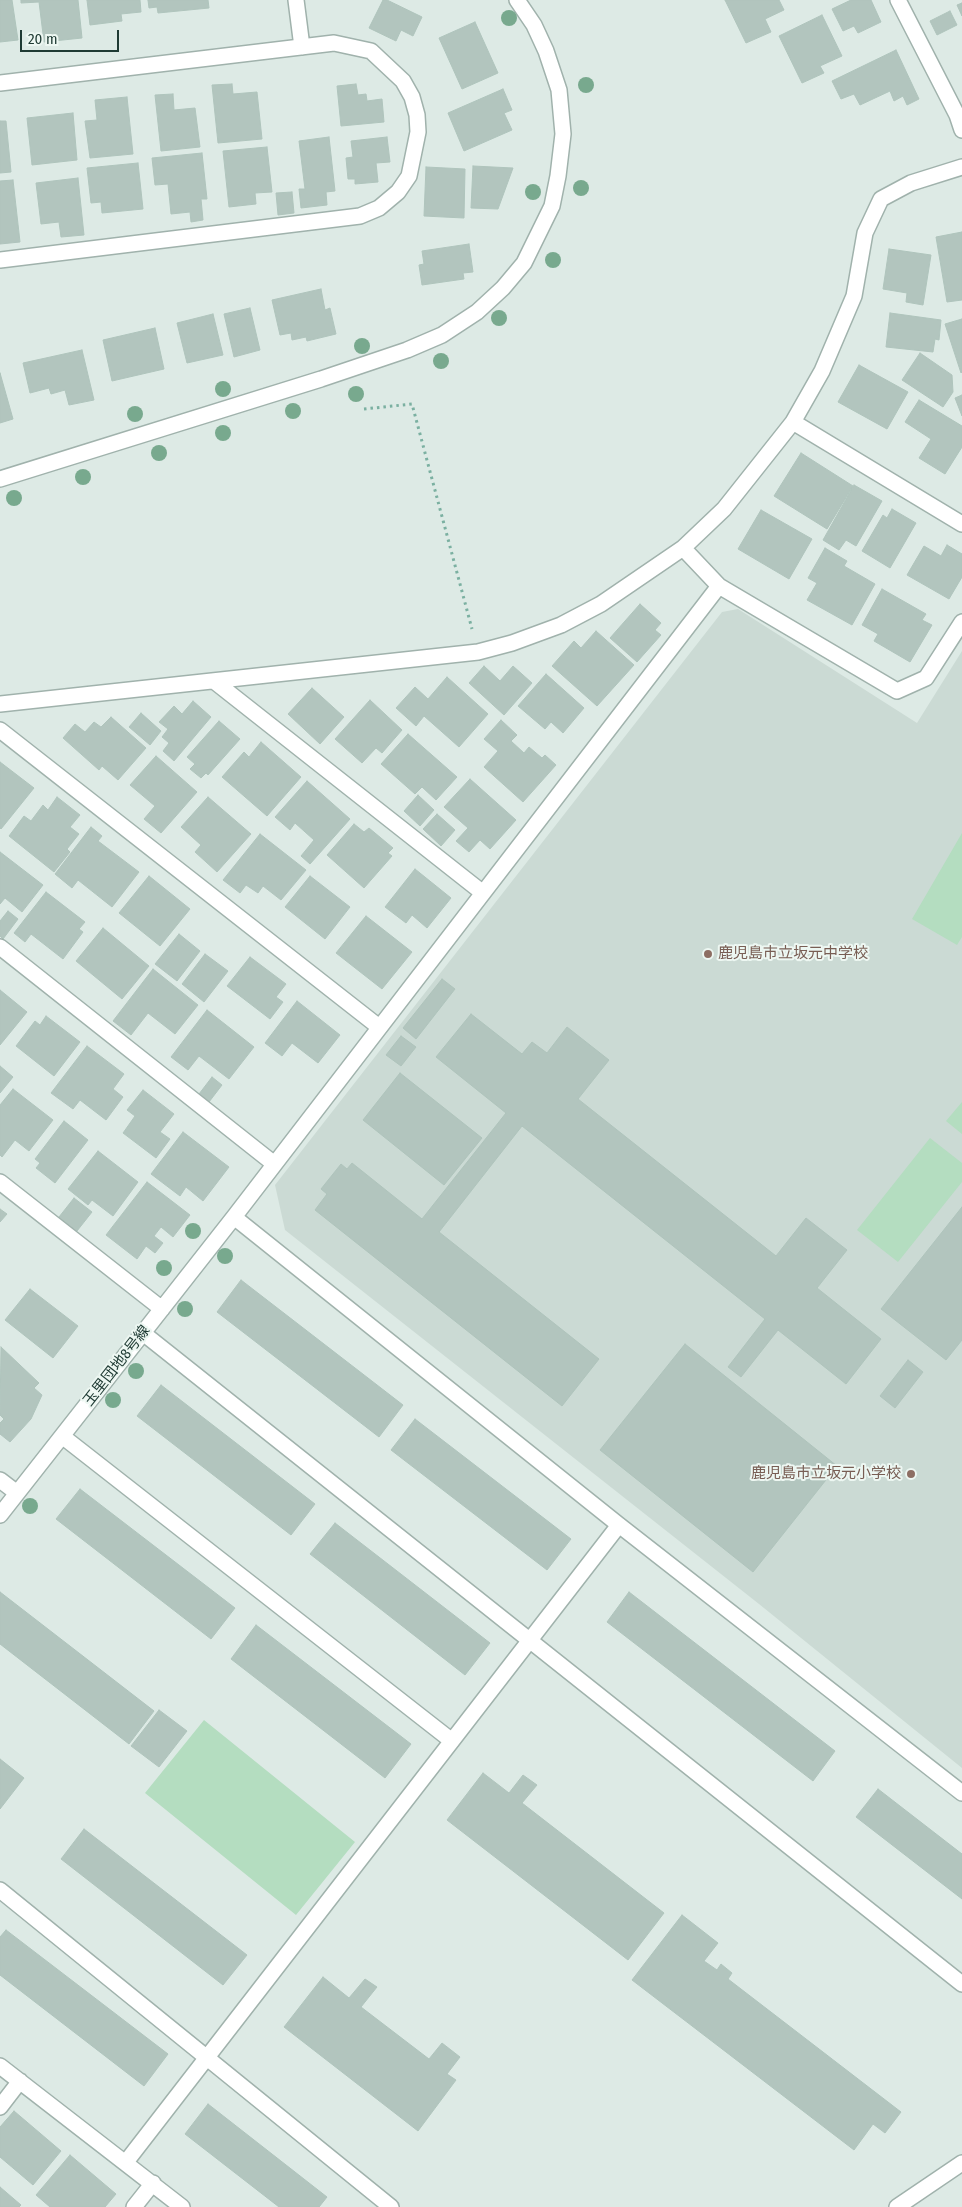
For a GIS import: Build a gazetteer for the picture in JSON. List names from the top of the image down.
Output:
{
  "streets": {
    "street": ["玉里団地8号線"]
  },
  "places": ["鹿児島市立坂元中学校", "鹿児島市立坂元小学校"],
  "scale_bar": "20 m"
}
